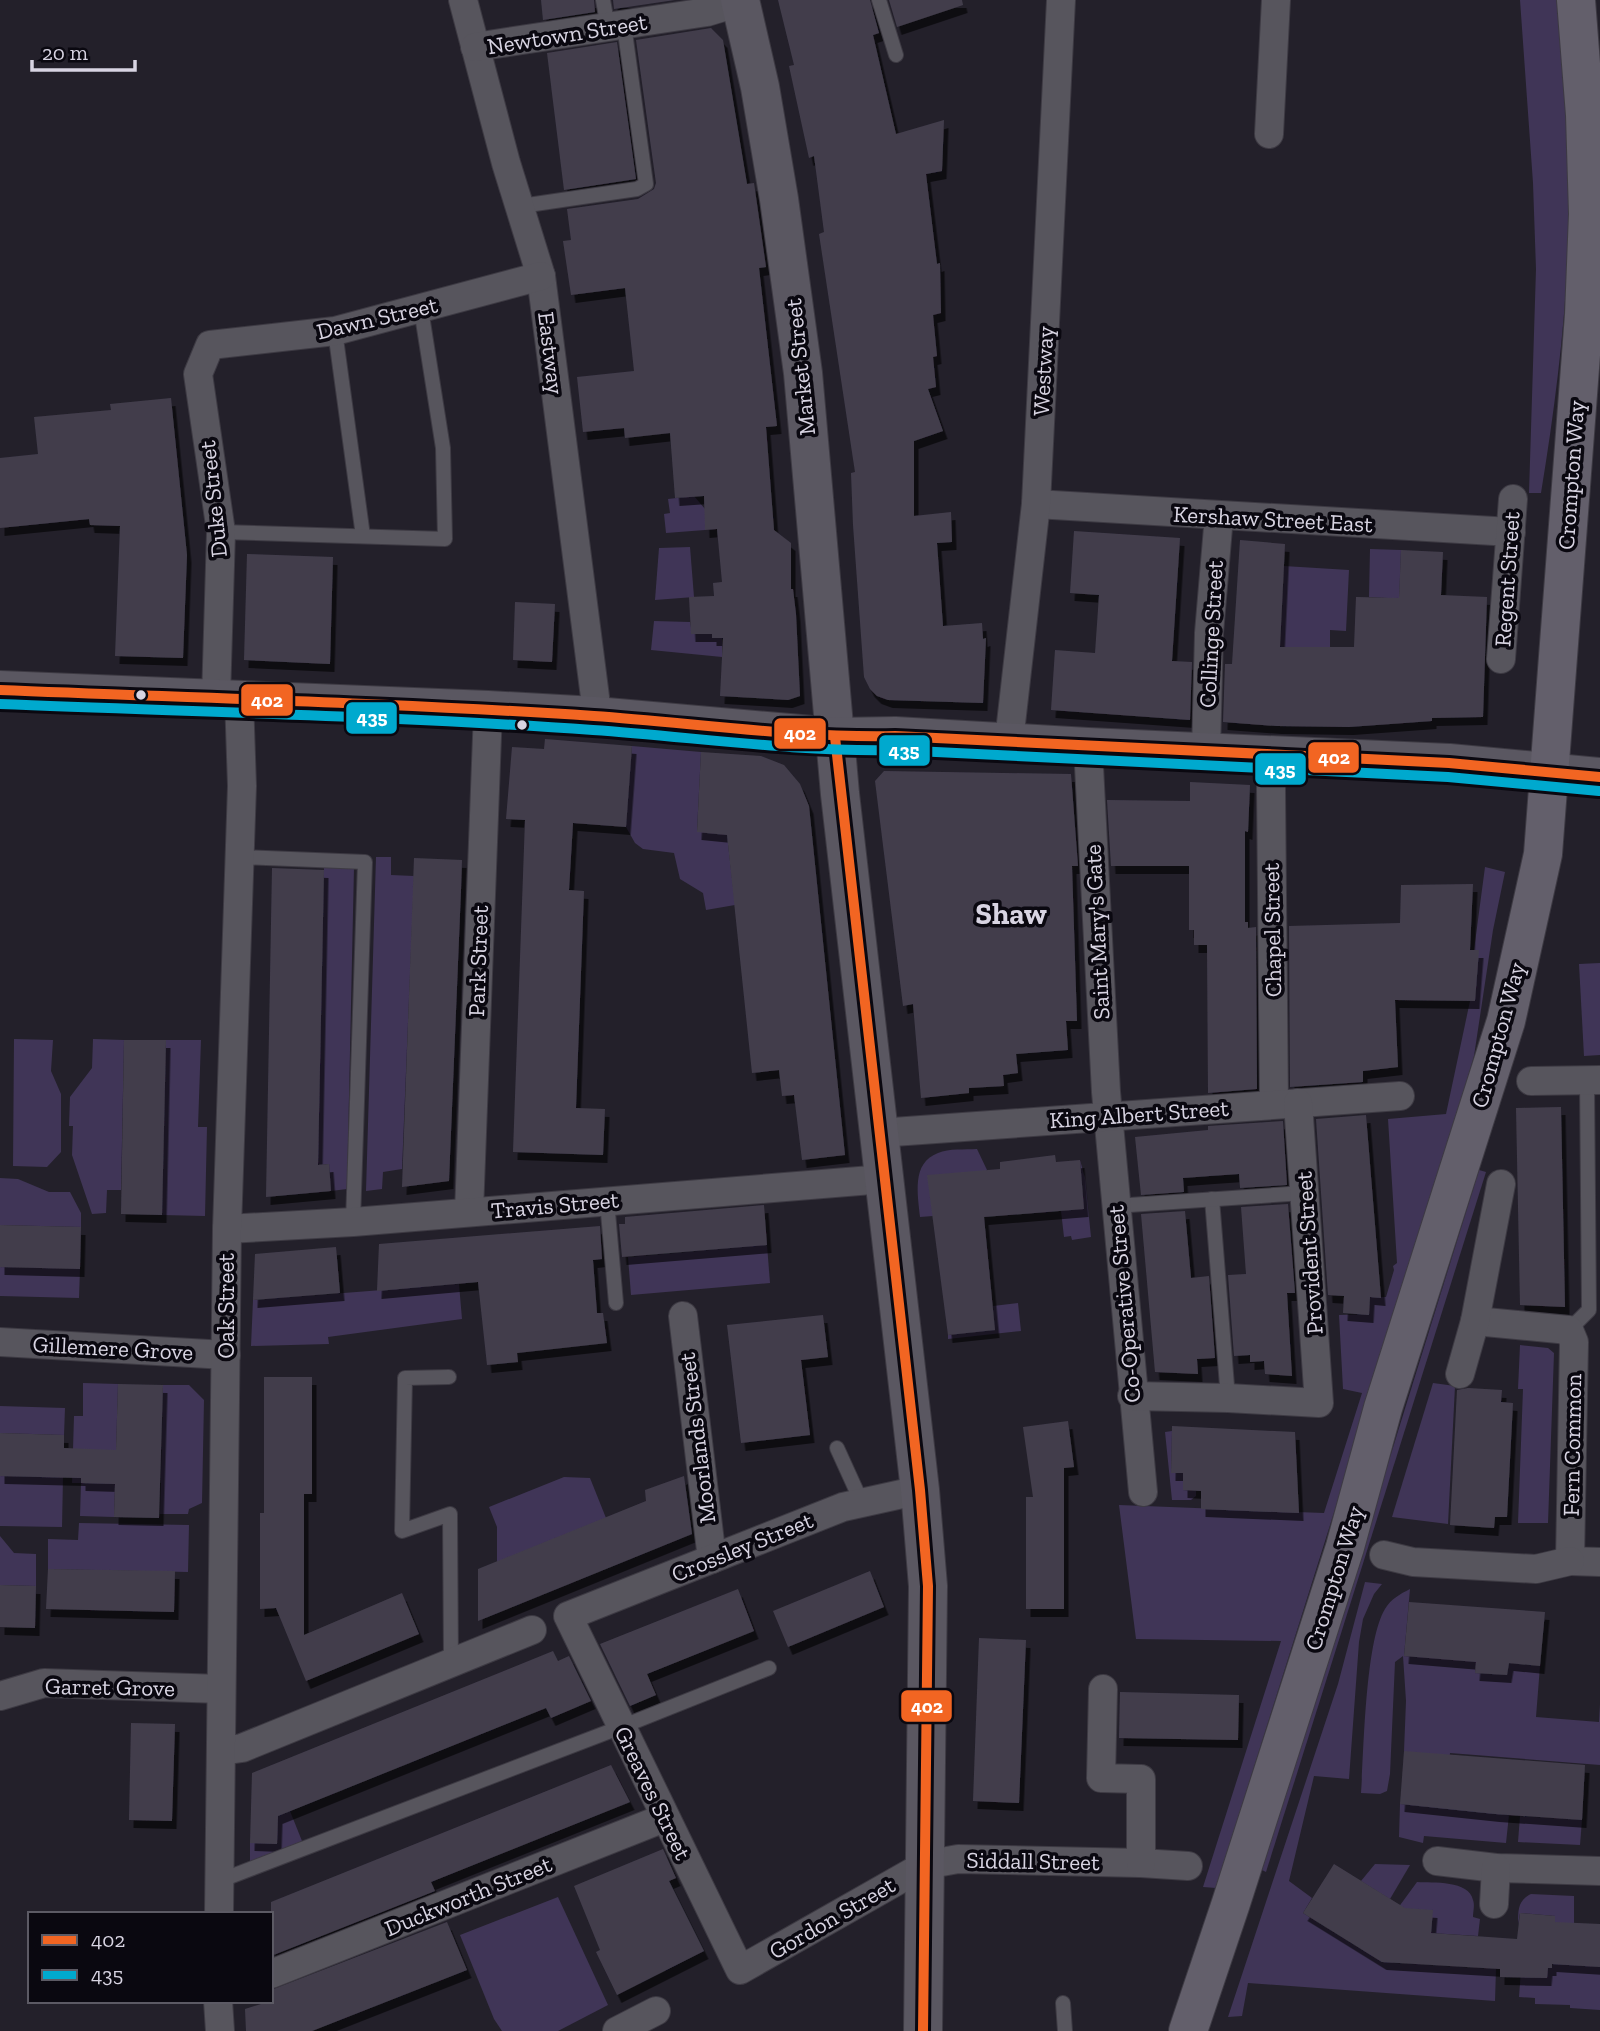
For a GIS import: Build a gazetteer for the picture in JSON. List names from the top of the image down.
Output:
{
  "streets": {
    "main road": ["Crompton Way"],
    "street": [
      "Newtown Street",
      "Dawn Street",
      "Eastway",
      "Market Street",
      "Westway",
      "Duke Street",
      "Kershaw Street East",
      "Regent Street",
      "Collinge Street",
      "Chapel Street",
      "Saint Mary's Gate",
      "Park Street",
      "King Albert Street",
      "Travis Street",
      "Provident Street",
      "Co-Operative Street",
      "Oak Street",
      "Gillemere Grove",
      "Moorlands Street",
      "Fern Common",
      "Crossley Street",
      "Garret Grove",
      "Greaves Street",
      "Siddall Street",
      "Duckworth Street",
      "Gordon Street"
    ]
  },
  "crossings": [
    ["Newtown Street", "Eastway"],
    ["Newtown Street", "Market Street"],
    ["Dawn Street", "Eastway"],
    ["Dawn Street", "Duke Street"],
    ["Market Street", "King Albert Street"],
    ["Market Street", "Travis Street"],
    ["Market Street", "Crossley Street"],
    ["Market Street", "Siddall Street"],
    ["Market Street", "Gordon Street"],
    ["Westway", "Kershaw Street East"],
    ["Duke Street", "Oak Street"],
    ["Kershaw Street East", "Regent Street"],
    ["Kershaw Street East", "Collinge Street"],
    ["Chapel Street", "King Albert Street"],
    ["Chapel Street", "Provident Street"],
    ["Saint Mary's Gate", "King Albert Street"],
    ["Saint Mary's Gate", "Co-Operative Street"],
    ["Park Street", "Travis Street"],
    ["King Albert Street", "Provident Street"],
    ["King Albert Street", "Co-Operative Street"],
    ["Travis Street", "Oak Street"],
    ["Oak Street", "Gillemere Grove"],
    ["Oak Street", "Garret Grove"],
    ["Moorlands Street", "Crossley Street"],
    ["Crossley Street", "Greaves Street"],
    ["Greaves Street", "Duckworth Street"],
    ["Greaves Street", "Gordon Street"],
    ["Siddall Street", "Gordon Street"]
  ],
  "districts": ["Shaw"],
  "lines": ["transit line 402", "transit line 435"],
  "legend": ["402", "435"],
  "scale_bar": "20 m"
}
